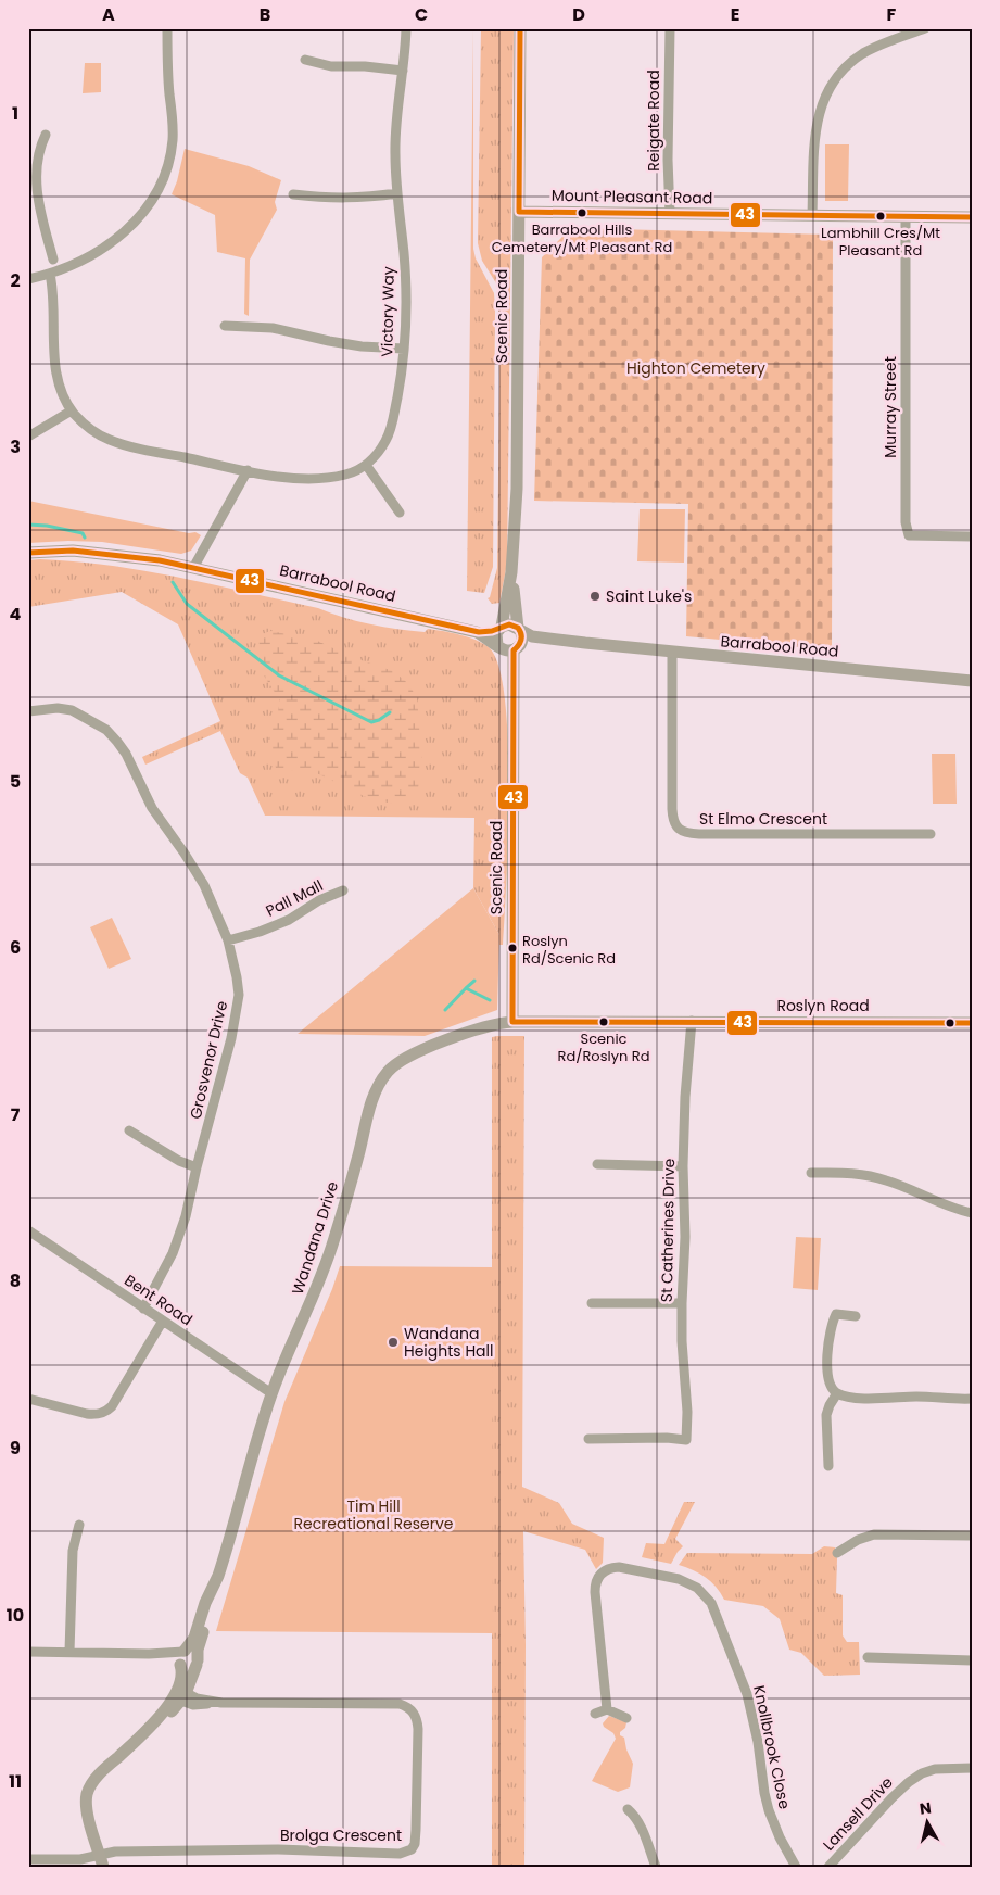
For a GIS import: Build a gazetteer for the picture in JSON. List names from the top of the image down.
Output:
{
  "streets": {
    "street": [
      "Reigate Road",
      "Mount Pleasant Road",
      "Victory Way",
      "Scenic Road",
      "Murray Street",
      "Barrabool Road",
      "St Elmo Crescent",
      "Pall Mall",
      "Roslyn Road",
      "Grosvenor Drive",
      "St Catherines Drive",
      "Wandana Drive",
      "Bent Road",
      "Knollbrook Close",
      "Lansell Drive",
      "Brolga Crescent"
    ]
  },
  "crossings": [
    ["Reigate Road", "Mount Pleasant Road"],
    ["Mount Pleasant Road", "Scenic Road"],
    ["Mount Pleasant Road", "Murray Street"],
    ["Scenic Road", "Barrabool Road"],
    ["Scenic Road", "Roslyn Road"],
    ["Scenic Road", "Wandana Drive"],
    ["Barrabool Road", "St Elmo Crescent"],
    ["Pall Mall", "Grosvenor Drive"],
    ["Roslyn Road", "St Catherines Drive"],
    ["Roslyn Road", "Wandana Drive"],
    ["Grosvenor Drive", "Bent Road"],
    ["Wandana Drive", "Bent Road"],
    ["Wandana Drive", "Brolga Crescent"]
  ],
  "parks": ["Highton Cemetery", "Tim Hill Recreational Reserve"],
  "places": [
    "Barrabool Hills Cemetery/Mt Pleasant Rd",
    "Lambhill Cres/Mt Pleasant Rd",
    "Saint Luke's",
    "Roslyn Rd/Scenic Rd",
    "Scenic Rd/Roslyn Rd",
    "Wandana Heights Hall"
  ],
  "lines": ["transit line 43"],
  "north": "top",
  "grid": {
    "columns": [
      "A",
      "B",
      "C",
      "D",
      "E",
      "F"
    ],
    "rows": [
      "1",
      "2",
      "3",
      "4",
      "5",
      "6",
      "7",
      "8",
      "9",
      "10",
      "11"
    ]
  }
}
